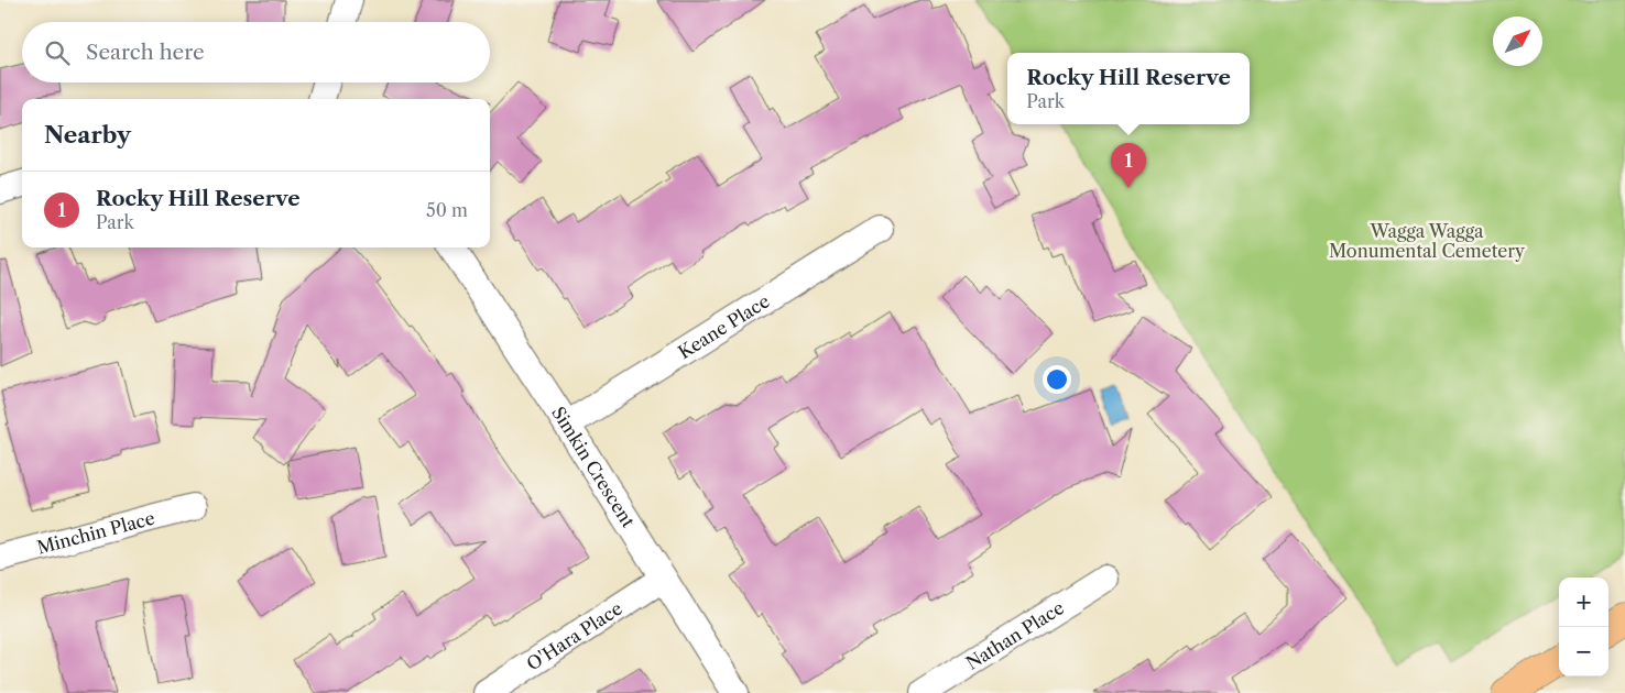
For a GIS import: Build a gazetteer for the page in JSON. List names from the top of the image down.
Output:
{
  "streets": {
    "street": [
      "Keane Place",
      "Simkin Crescent",
      "Minchin Place",
      "O'Hara Place",
      "Nathan Place"
    ]
  },
  "crossings": [
    ["Keane Place", "Simkin Crescent"],
    ["Simkin Crescent", "O'Hara Place"]
  ],
  "parks": ["Wagga Wagga Monumental Cemetery"],
  "north": "top right",
  "page": {
    "search": "Search here",
    "popup": ["Rocky Hill Reserve", "Park"],
    "heading": "Nearby",
    "pins": "1",
    "list": [
      {
        "mark": "1",
        "name": "Rocky Hill Reserve",
        "note": "Park",
        "value": "50 m"
      }
    ],
    "map_buttons": ["+", "−"]
  }
}
